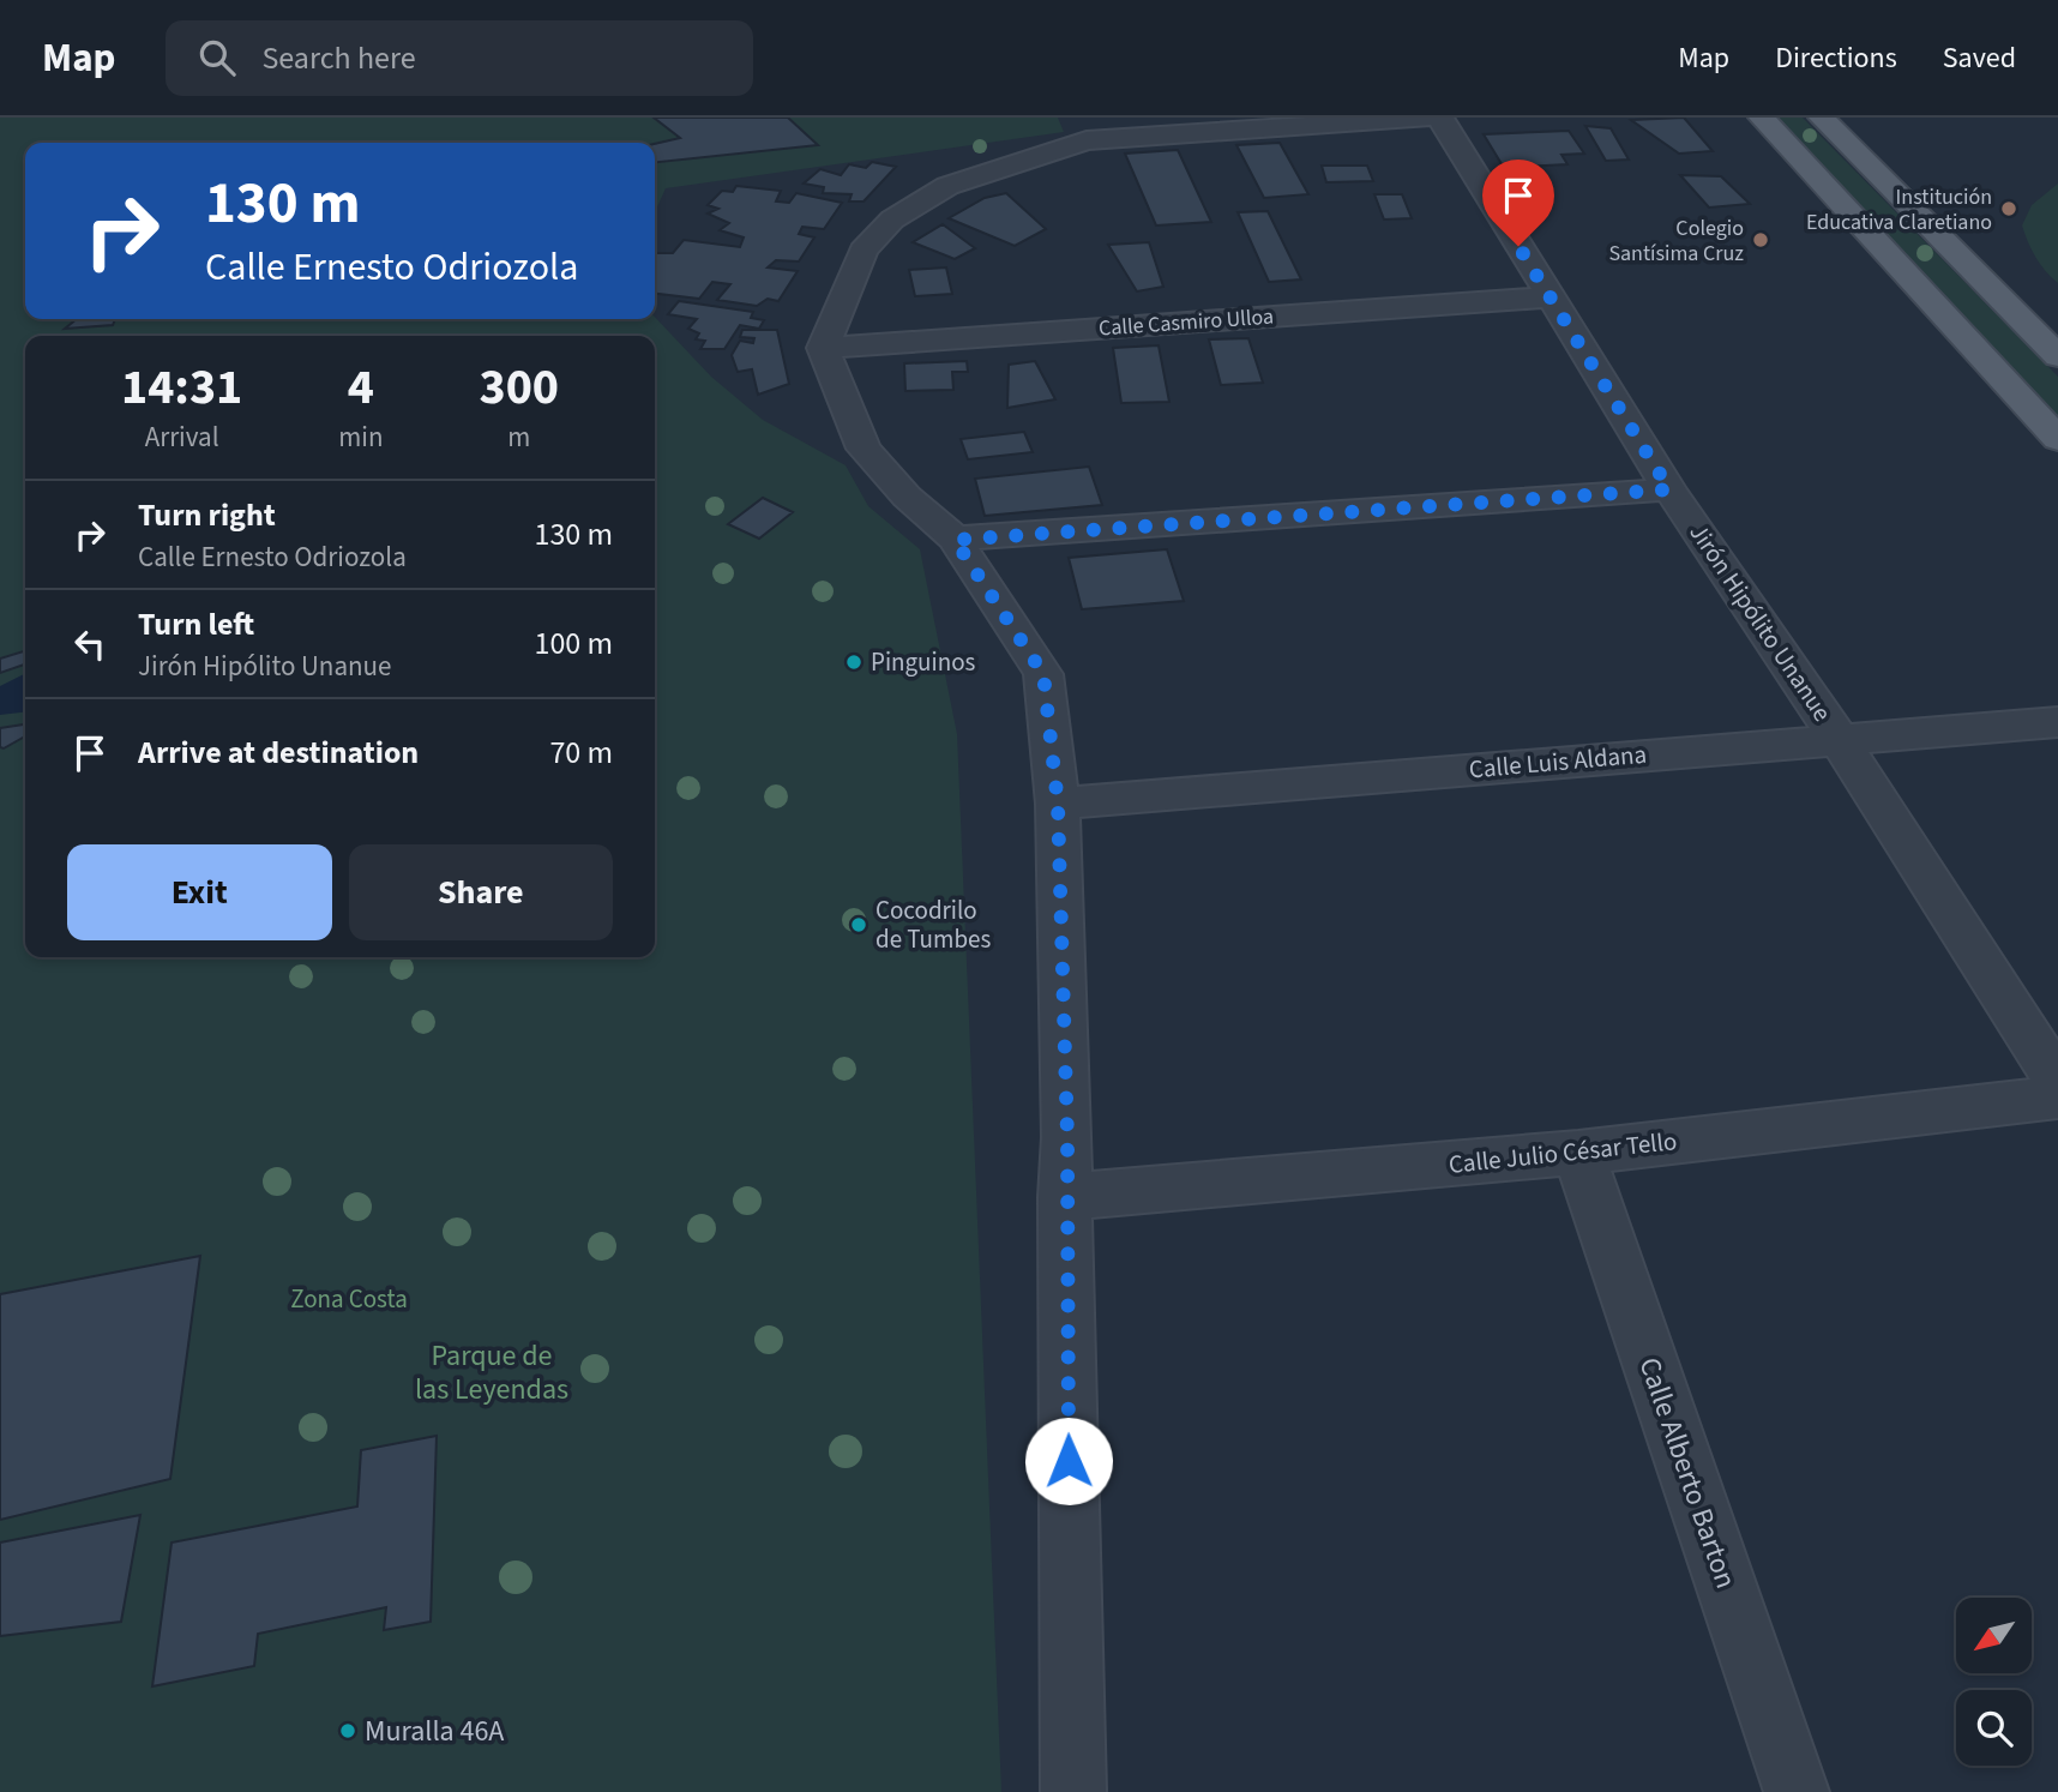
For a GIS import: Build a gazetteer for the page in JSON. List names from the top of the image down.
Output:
{
  "streets": {
    "street": [
      "Calle Casmiro Ulloa",
      "Jirón Hipólito Unanue",
      "Calle Luis Aldana",
      "Calle Julio César Tello",
      "Calle Alberto Barton"
    ]
  },
  "crossings": [
    ["Calle Casmiro Ulloa", "Jirón Hipólito Unanue"],
    ["Jirón Hipólito Unanue", "Calle Luis Aldana"],
    ["Calle Julio César Tello", "Calle Alberto Barton"]
  ],
  "parks": ["Zona Costa", "Parque de las Leyendas"],
  "places": [
    "Institución Educativa Claretiano",
    "Colegio Santísima Cruz",
    "Pinguinos",
    "Cocodrilo de Tumbes",
    "Muralla 46A"
  ],
  "north": "bottom left",
  "page": {
    "header": "Map",
    "search": "Search here",
    "nav": ["Map", "Directions", "Saved"],
    "turn": ["130 m", "Calle Ernesto Odriozola"],
    "eta": [
      "14:31",
      "Arrival",
      "4",
      "min",
      "300",
      "m"
    ],
    "list": [
      {
        "name": "Turn right",
        "note": "Calle Ernesto Odriozola",
        "value": "130 m"
      },
      {
        "name": "Turn left",
        "note": "Jirón Hipólito Unanue",
        "value": "100 m"
      },
      {
        "name": "Arrive at destination",
        "value": "70 m"
      }
    ],
    "buttons": ["Exit", "Share"]
  }
}
